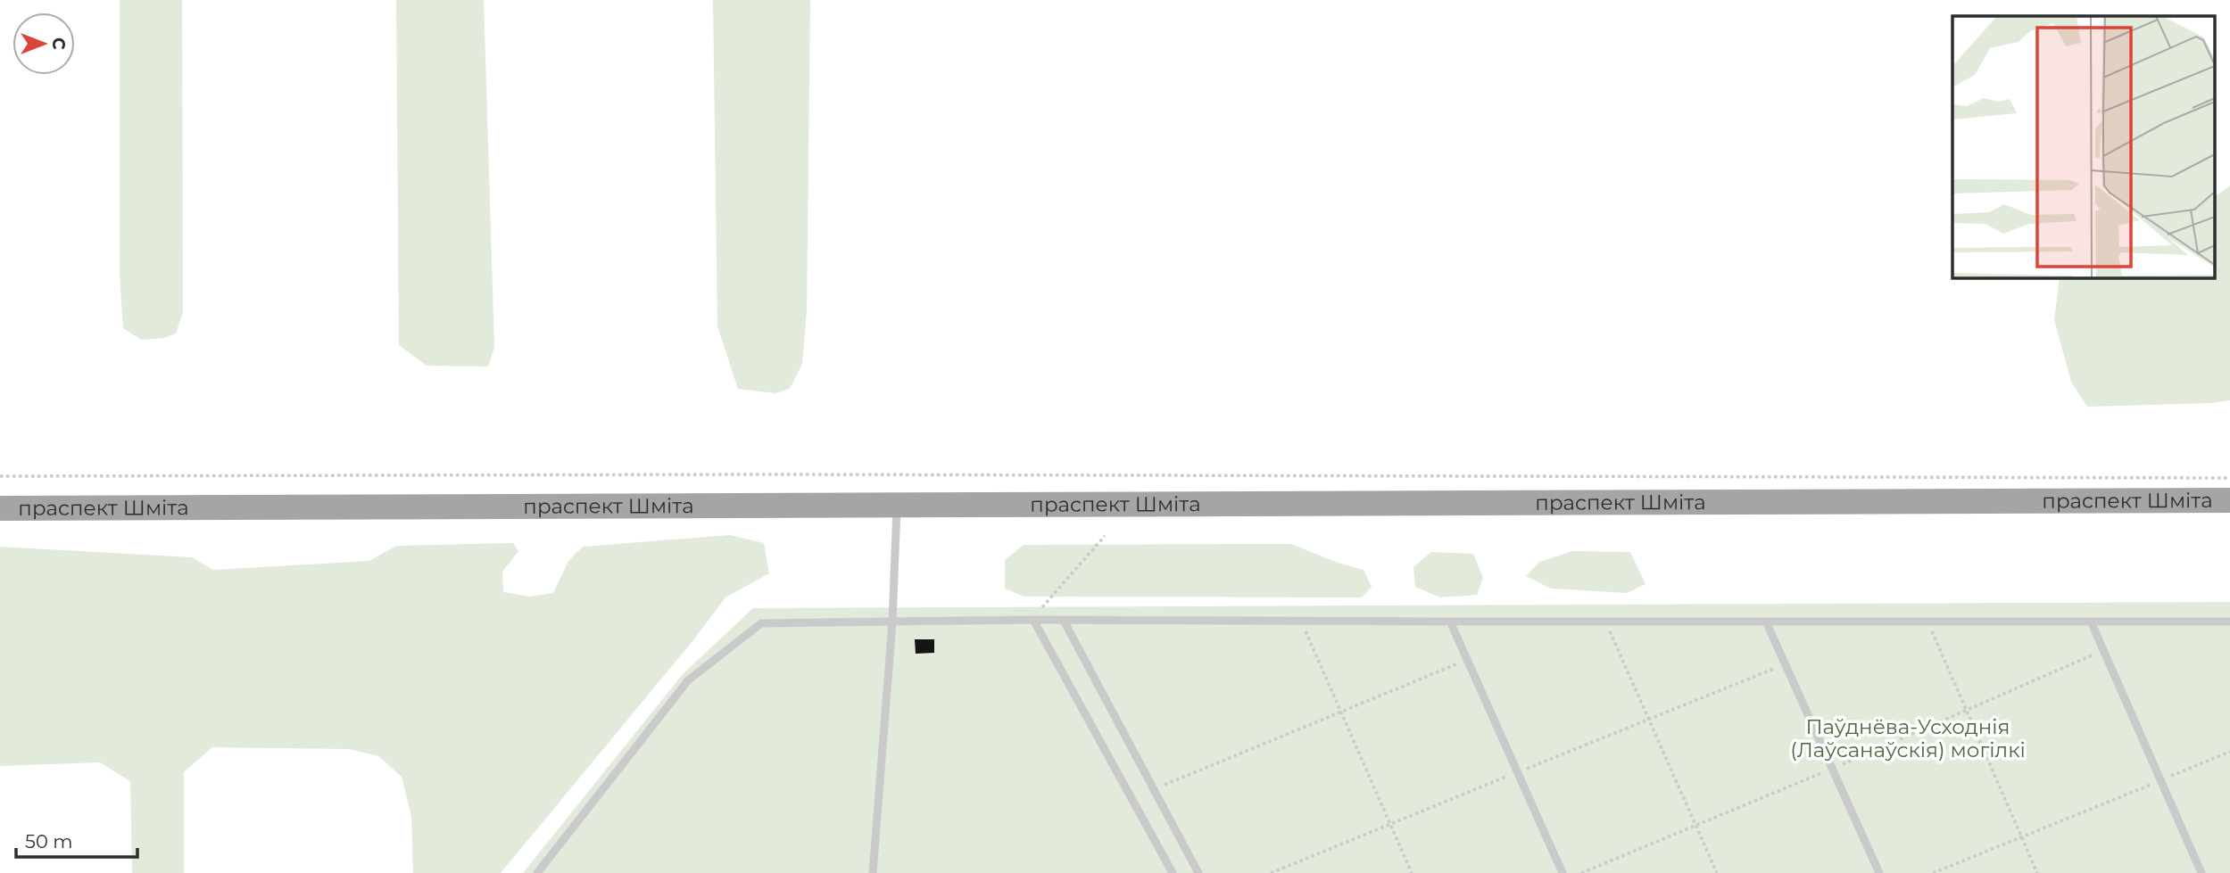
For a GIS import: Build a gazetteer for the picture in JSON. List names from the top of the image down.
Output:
{
  "streets": {
    "main road": ["праспект Шміта"]
  },
  "parks": ["Паўднёва-Усходнія (Лаўсанаўскія) могілкі"],
  "scale_bar": "50 m",
  "north": "right"
}
